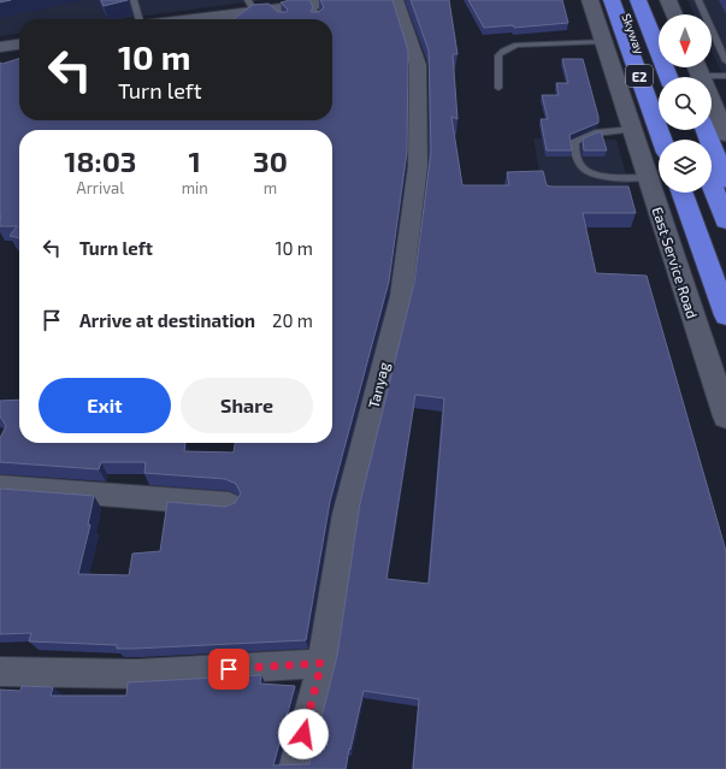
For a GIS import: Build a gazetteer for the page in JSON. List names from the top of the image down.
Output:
{
  "streets": {
    "highway": ["Skyway", "E2"],
    "main road": ["East Service Road"],
    "street": ["Tanyag"]
  },
  "north": "bottom",
  "page": {
    "turn": ["10 m", "Turn left"],
    "eta": [
      "18:03",
      "Arrival",
      "1",
      "min",
      "30",
      "m"
    ],
    "list": [
      {
        "name": "Turn left",
        "value": "10 m"
      },
      {
        "name": "Arrive at destination",
        "value": "20 m"
      }
    ],
    "buttons": ["Exit", "Share"]
  }
}
